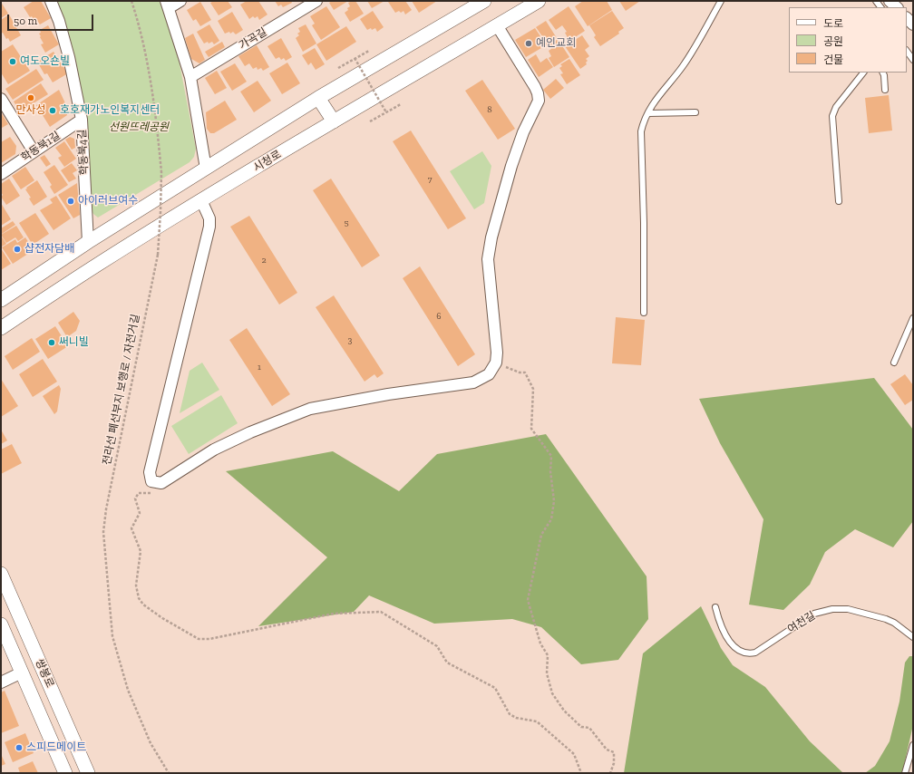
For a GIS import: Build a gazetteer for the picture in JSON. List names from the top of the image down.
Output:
{
  "streets": {
    "street": [
      "가곡길",
      "학동북1길",
      "학동북4길",
      "시청로",
      "쌍봉로"
    ],
    "lane": ["여천길"],
    "path": ["전라선 폐선부지 보행로 / 자전거길"]
  },
  "crossings": [
    ["학동북1길", "학동북4길"]
  ],
  "parks": ["선원뜨레공원"],
  "places": [
    "예인교회",
    "여도오숀빌",
    "만사성",
    "호호재가노인복지센터",
    "아이러브여수",
    "샵전자담배",
    "써니빌",
    "스피드메이트"
  ],
  "house_numbers": [
    "8",
    "7",
    "5",
    "2",
    "6",
    "3",
    "1"
  ],
  "legend": ["도로", "공원", "건물"],
  "scale_bar": "50 m"
}
